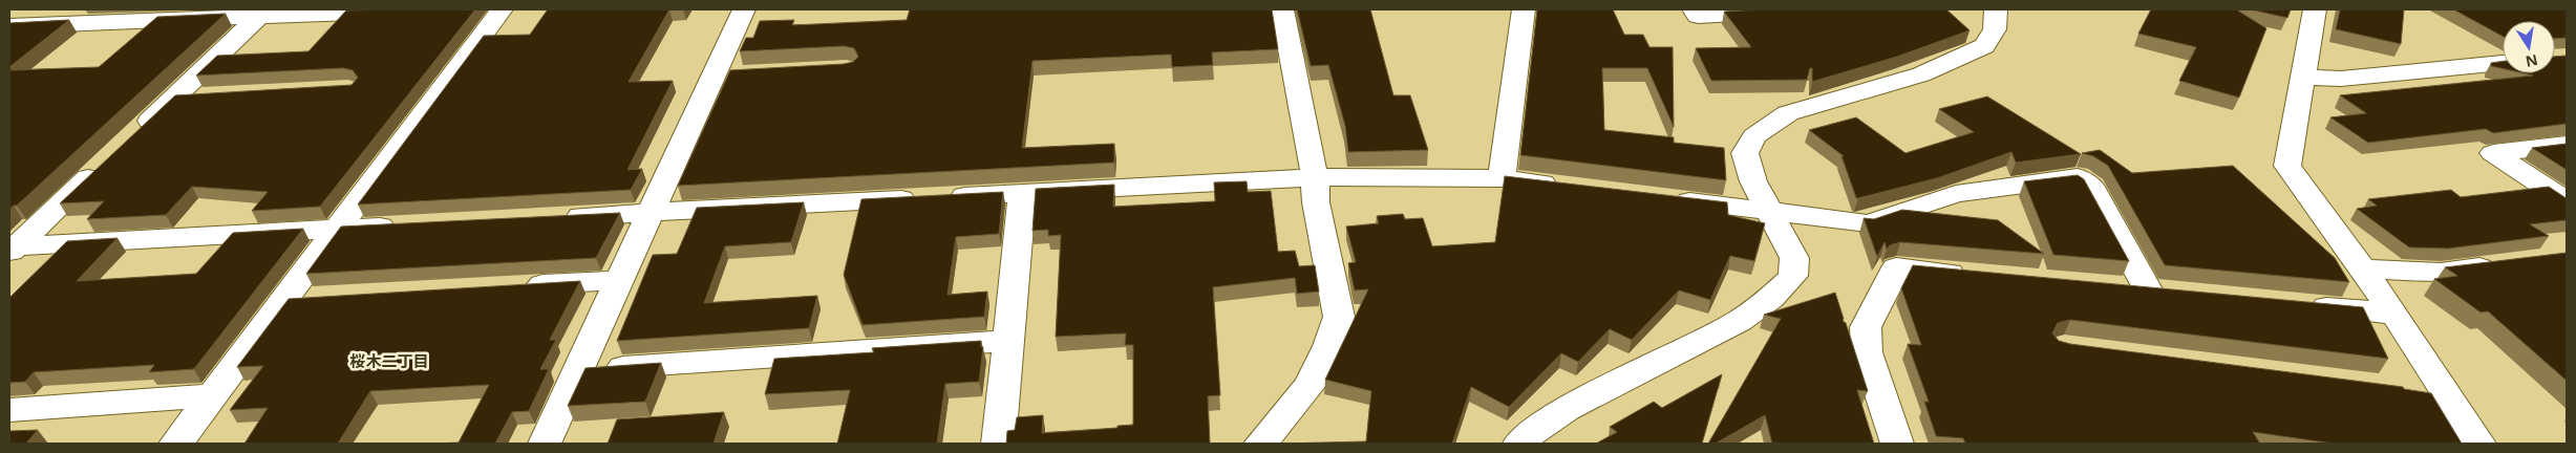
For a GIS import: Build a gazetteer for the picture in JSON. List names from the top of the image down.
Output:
{
  "districts": ["桜木二丁目"],
  "north": "bottom"
}
